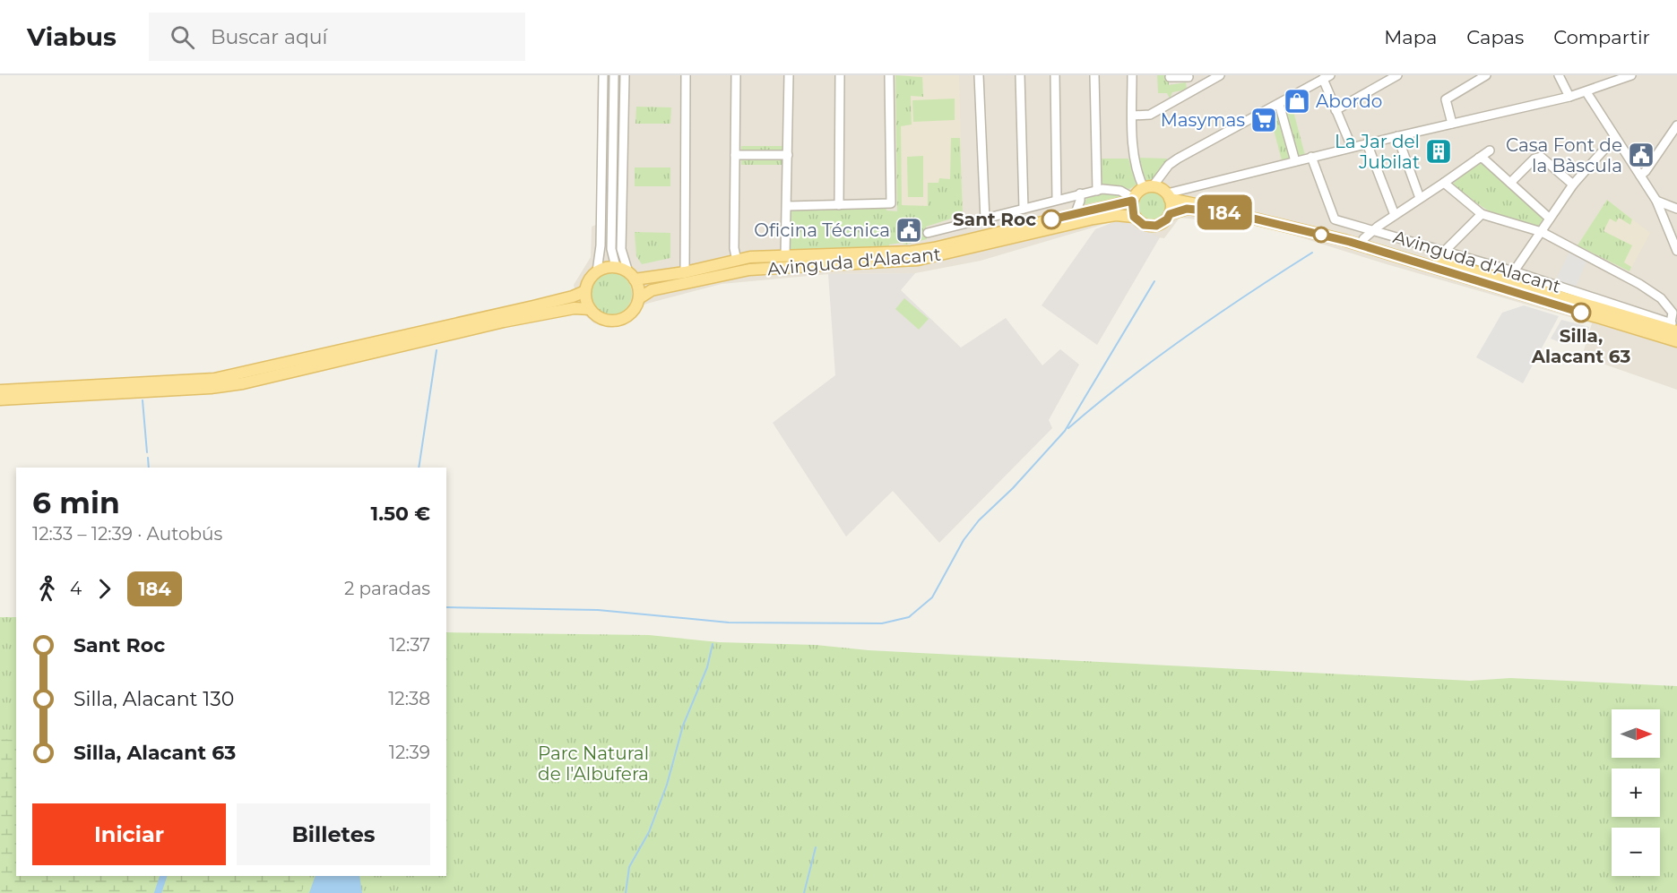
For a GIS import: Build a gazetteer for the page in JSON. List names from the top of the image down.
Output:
{
  "streets": {
    "main road": ["Avinguda d'Alacant"]
  },
  "parks": ["Parc Natural de l'Albufera"],
  "places": {
    "shop": ["Abordo"],
    "supermarket": ["Masymas"],
    "building": ["La Jar del Jubilat"],
    "public building": ["Casa Font de la Bàscula", "Oficina Técnica"],
    "other": ["Sant Roc", "Silla, Alacant 63"]
  },
  "lines": ["bus line 184"],
  "north": "right",
  "page": {
    "header": "Viabus",
    "search": "Buscar aquí",
    "nav": ["Mapa", "Capas", "Compartir"],
    "on_map": "184",
    "heading": ["6 min", "12:33 – 12:39 · Autobús", "1.50 €"],
    "legs": ["4", "184", "2 paradas"],
    "list": [
      {
        "name": "Sant Roc",
        "value": "12:37"
      },
      {
        "name": "Silla, Alacant 130",
        "value": "12:38"
      },
      {
        "name": "Silla, Alacant 63",
        "value": "12:39"
      }
    ],
    "map_buttons": ["+", "−"],
    "buttons": ["Iniciar", "Billetes"]
  }
}
